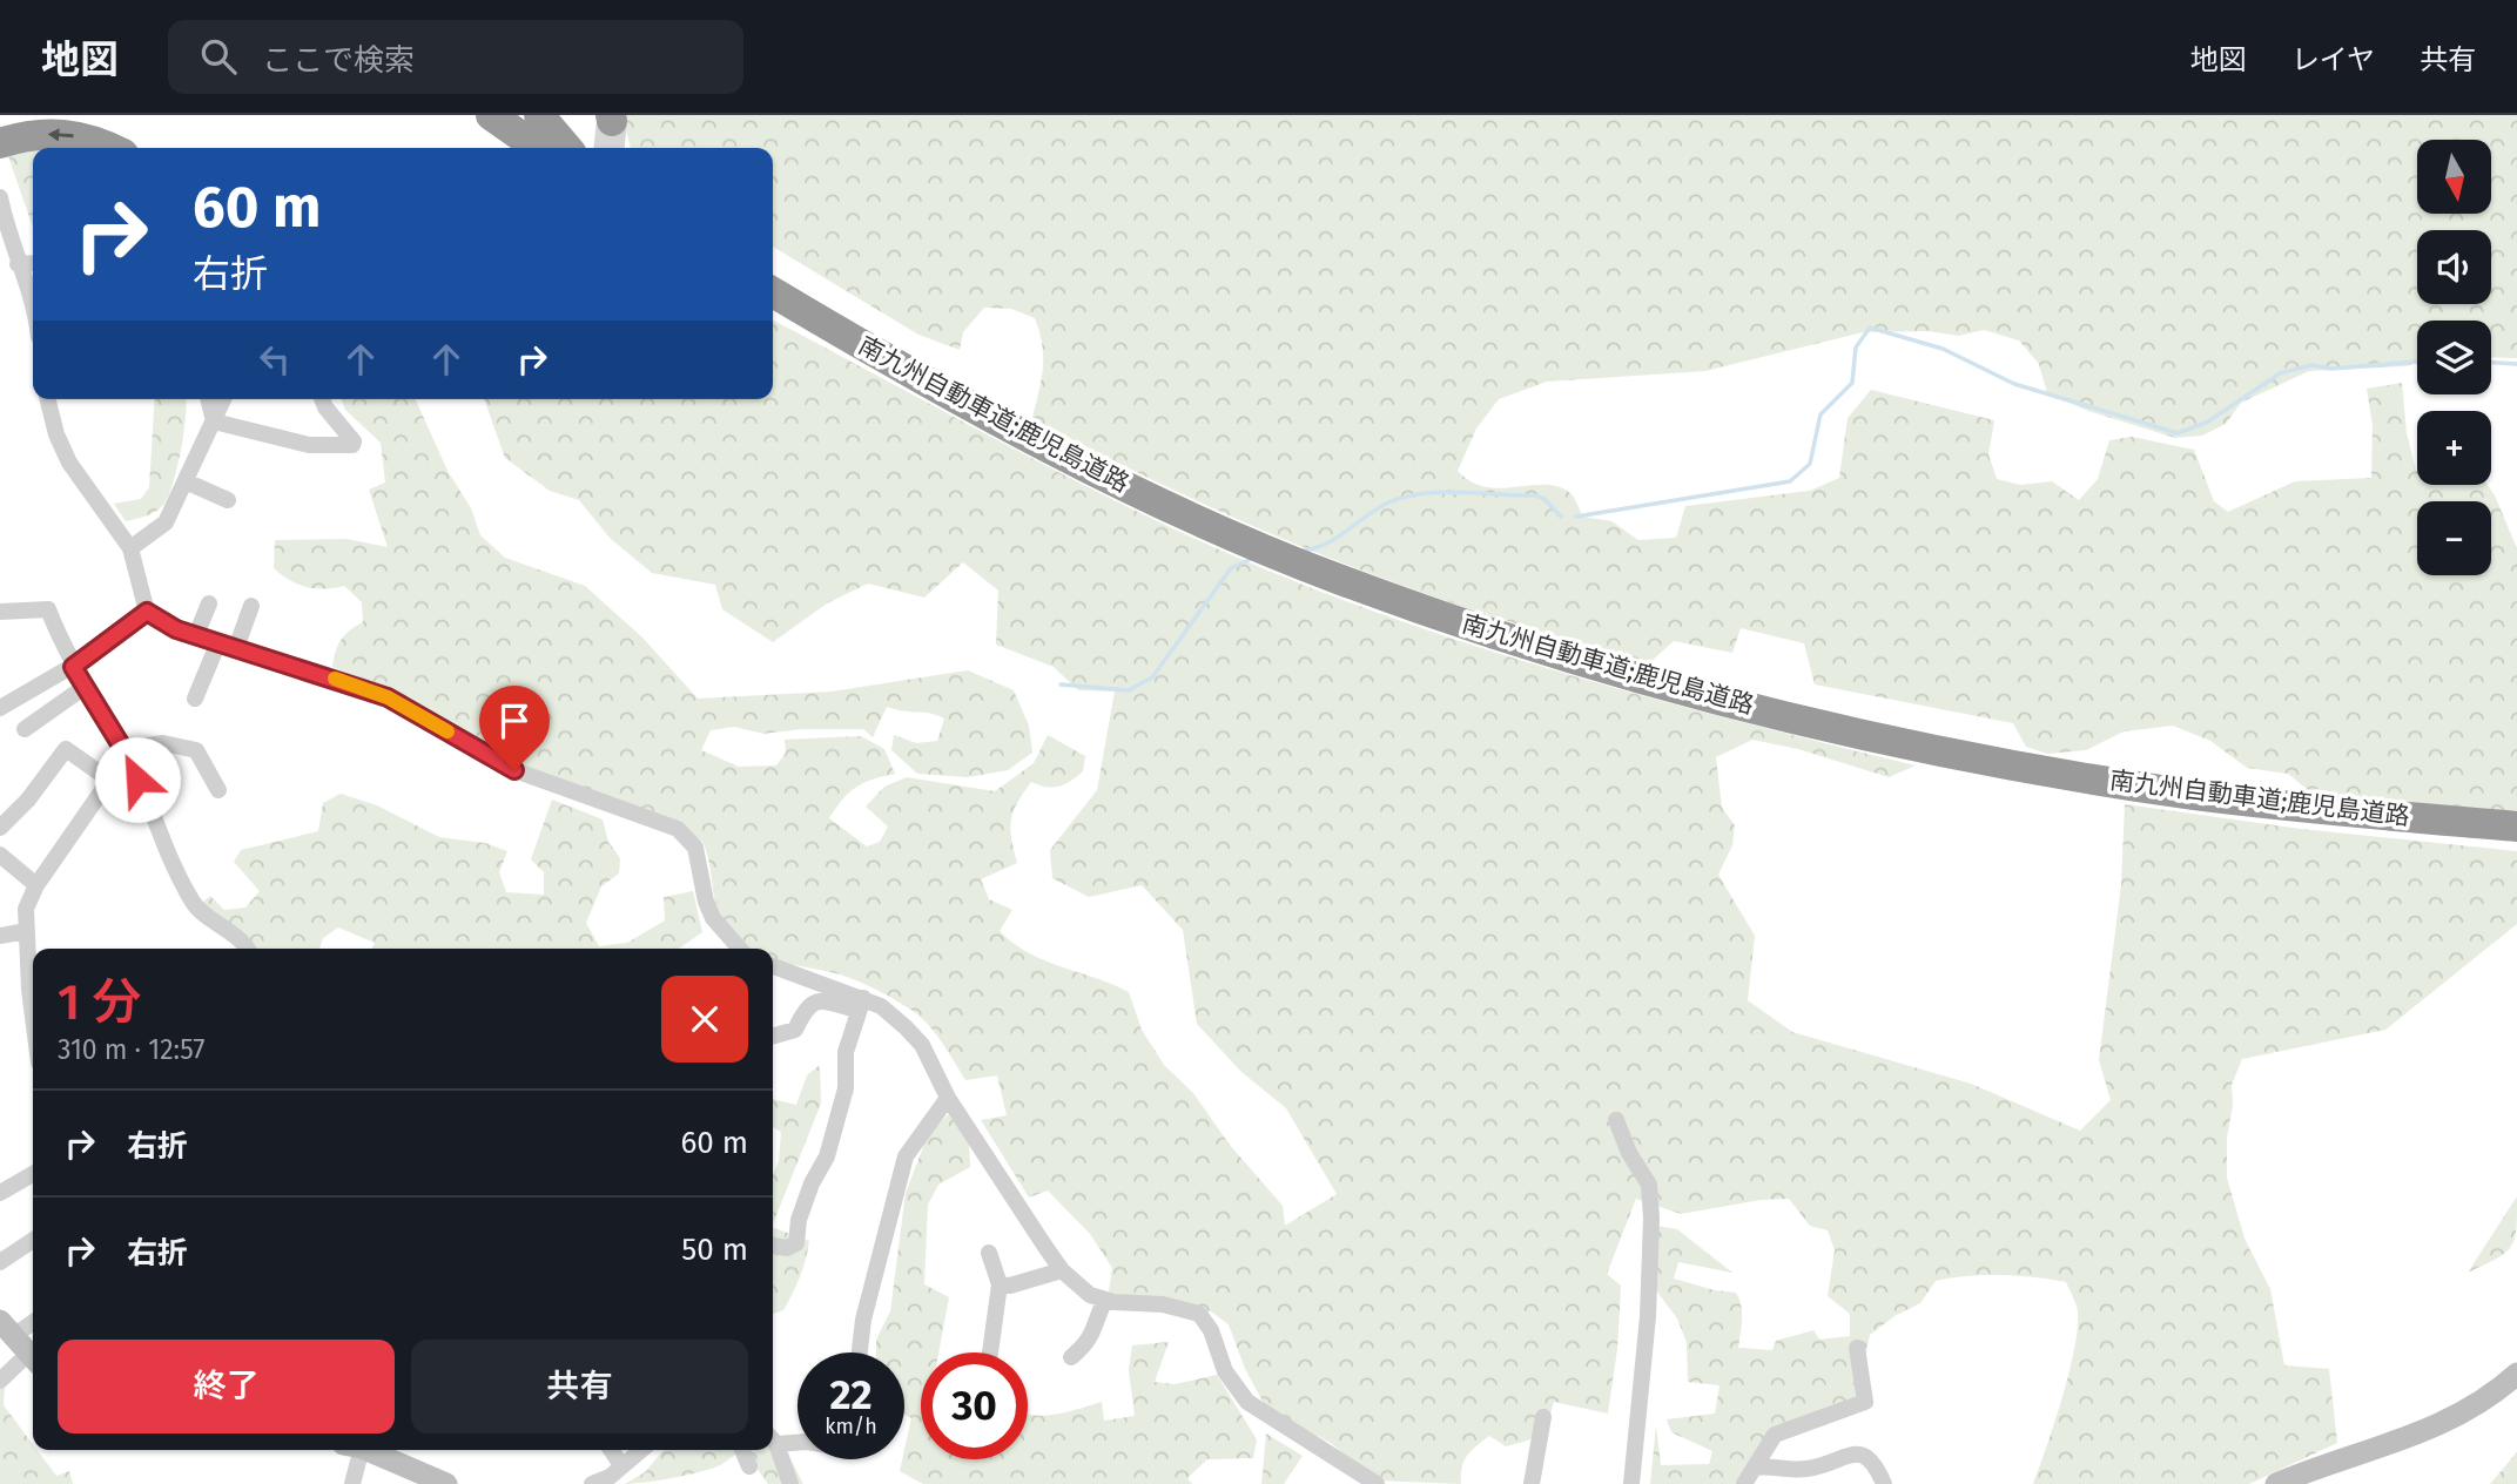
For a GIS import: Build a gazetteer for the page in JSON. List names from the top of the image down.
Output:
{
  "streets": {
    "highway": ["南九州自動車道;鹿児島道路"]
  },
  "north": "bottom",
  "page": {
    "header": "地図",
    "search": "ここで検索",
    "nav": ["地図", "レイヤ", "共有"],
    "map_buttons": ["+", "−"],
    "turn": ["60 m", "右折"],
    "heading": ["1 分", "310 m · 12:57"],
    "list": [
      {
        "name": "右折",
        "value": "60 m"
      },
      {
        "name": "右折",
        "value": "50 m"
      }
    ],
    "buttons": ["終了", "共有"],
    "speed": "22 km/h",
    "limit": "30"
  }
}
